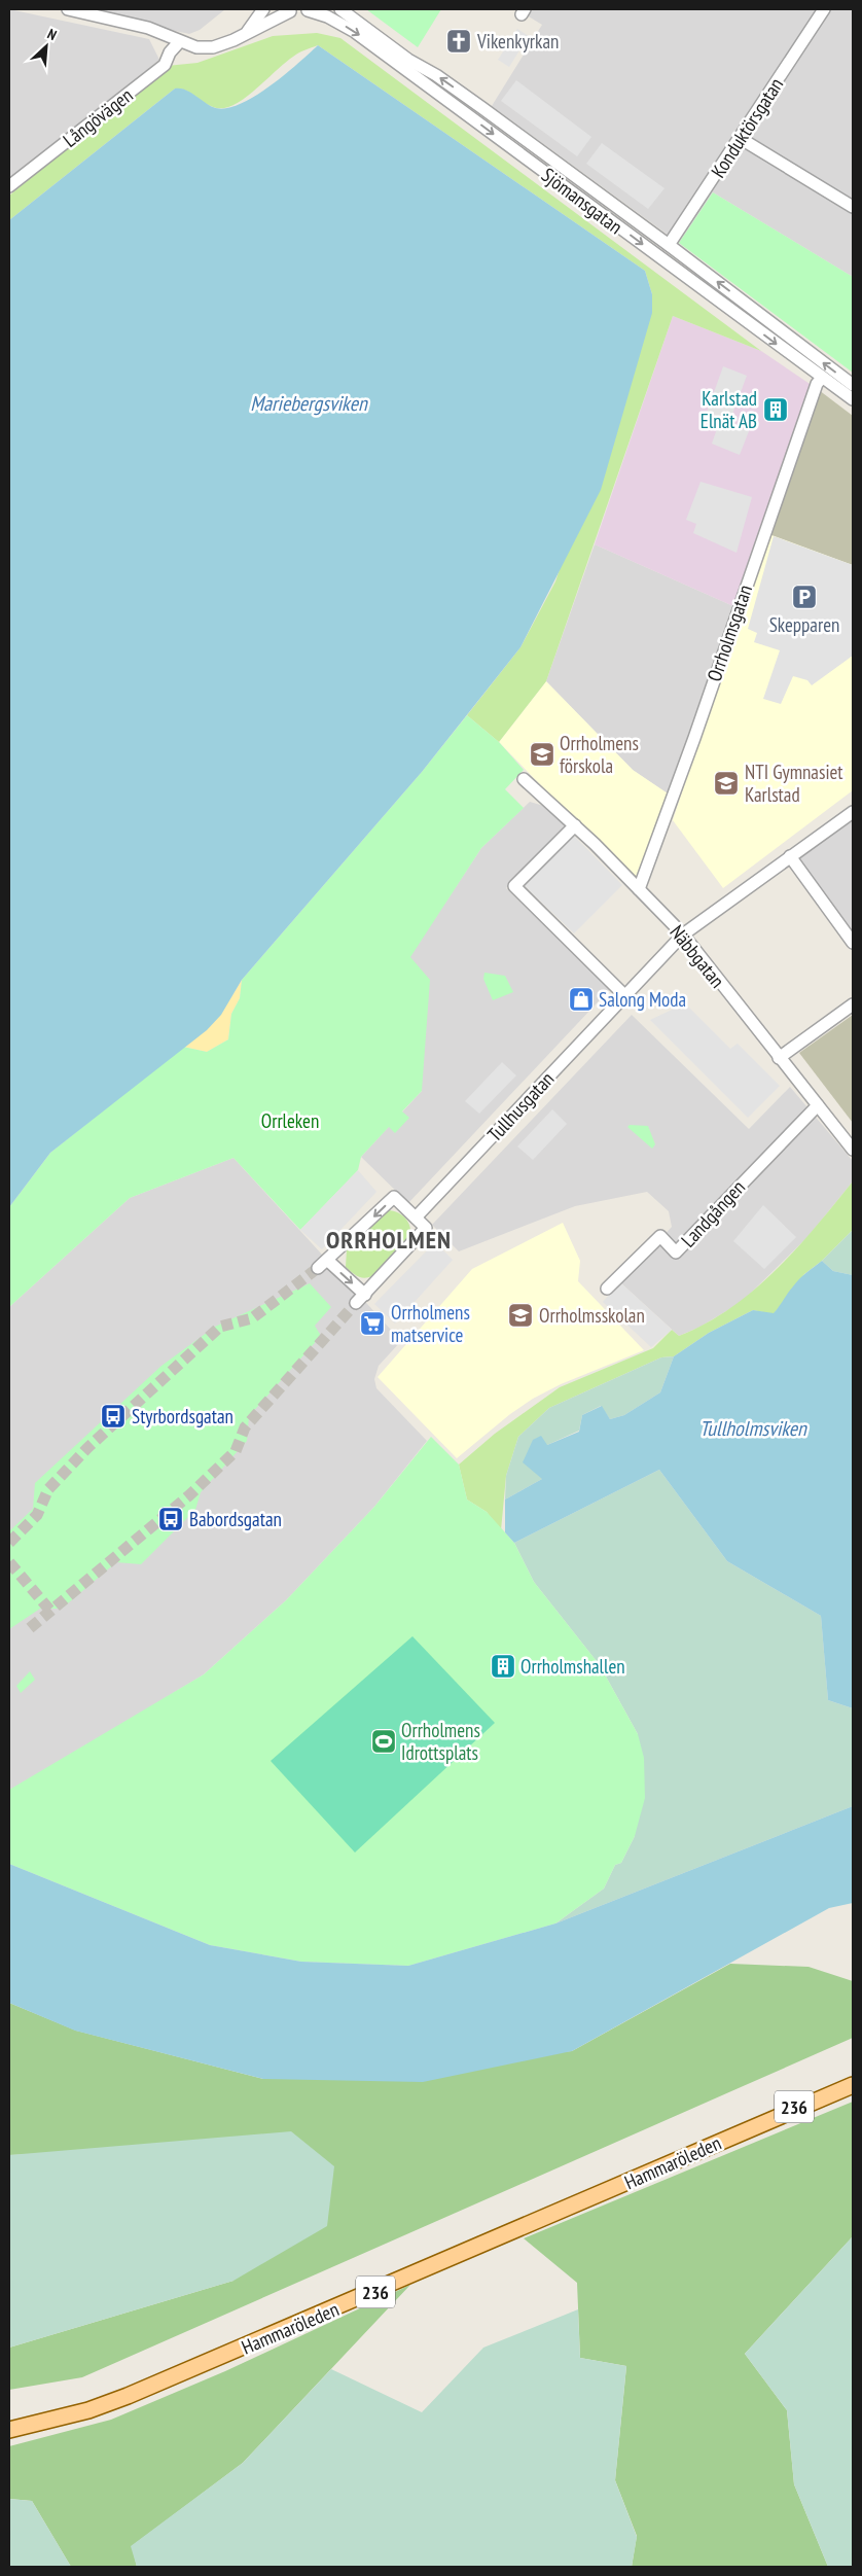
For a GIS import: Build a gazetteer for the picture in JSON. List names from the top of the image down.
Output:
{
  "streets": {
    "main road": ["236", "Hammaröleden"],
    "street": [
      "Långövägen",
      "Konduktörsgatan",
      "Sjömansgatan",
      "Orrholmsgatan",
      "Näbbgatan",
      "Tullhusgatan",
      "Landgången"
    ]
  },
  "crossings": [
    ["Konduktörsgatan", "Sjömansgatan"],
    ["Sjömansgatan", "Orrholmsgatan"],
    ["Orrholmsgatan", "Näbbgatan"],
    ["Näbbgatan", "Tullhusgatan"],
    ["Näbbgatan", "Landgången"]
  ],
  "districts": ["ORRHOLMEN"],
  "water": ["Mariebergsviken", "Tullholmsviken"],
  "parks": ["Orrleken"],
  "places": {
    "church": ["Vikenkyrkan"],
    "building": ["Karlstad Elnät AB", "Orrholmshallen"],
    "parking": ["Skepparen"],
    "school or university": ["Orrholmens förskola", "NTI Gymnasiet Karlstad", "Orrholmsskolan"],
    "shop": ["Salong Moda"],
    "supermarket": ["Orrholmens matservice"],
    "bus stop": ["Styrbordsgatan", "Babordsgatan"],
    "sports": ["Orrholmens Idrottsplats"]
  },
  "north": "top right"
}
